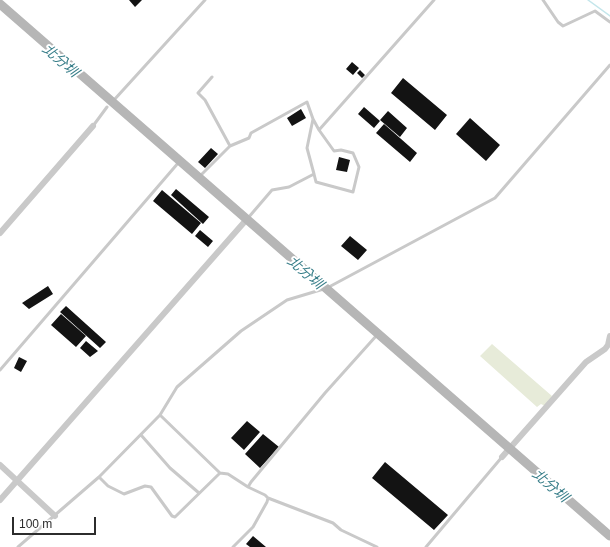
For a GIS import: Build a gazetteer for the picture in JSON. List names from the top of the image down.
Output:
{
  "water": ["北分圳"],
  "scale_bar": "100 m"
}
